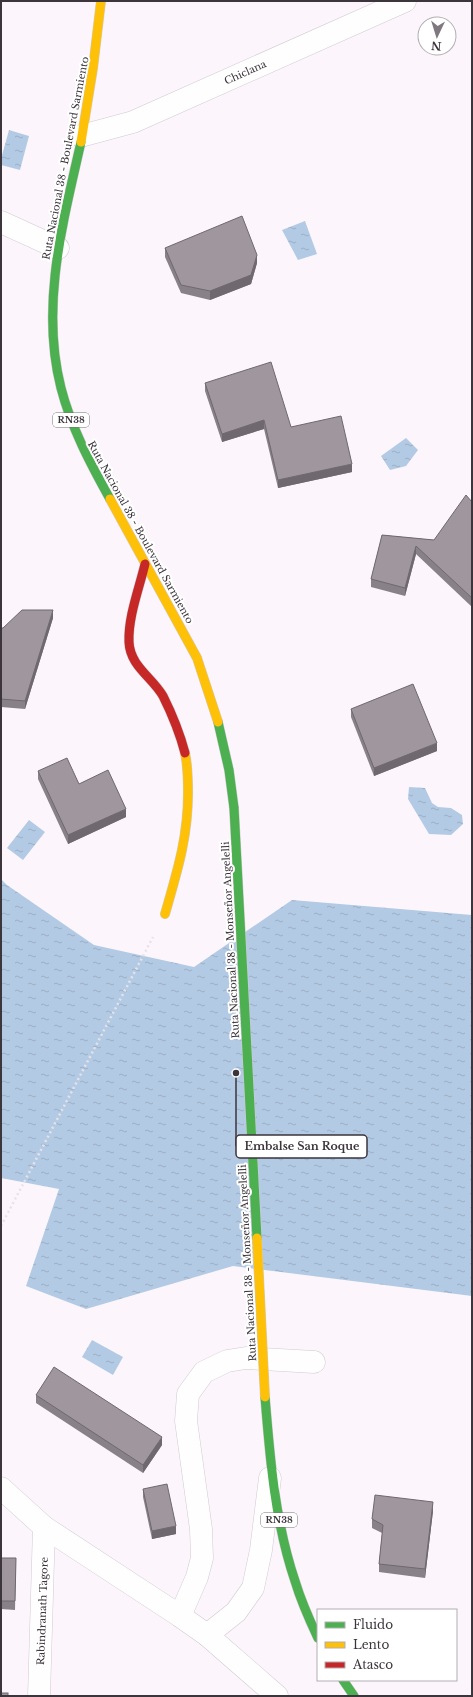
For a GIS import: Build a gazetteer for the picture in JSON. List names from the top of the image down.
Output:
{
  "streets": {
    "main road": ["Ruta Nacional 38 - Boulevard Sarmiento", "RN38", "Ruta Nacional 38 - Monseñor Angelelli"],
    "street": ["Chiclana", "Rabindranath Tagore"]
  },
  "crossings": [
    ["Chiclana", "Ruta Nacional 38 - Boulevard Sarmiento"],
    ["Ruta Nacional 38 - Boulevard Sarmiento", "Ruta Nacional 38 - Monseñor Angelelli"]
  ],
  "places": ["Embalse San Roque"],
  "legend": ["Fluido", "Lento", "Atasco"],
  "north": "bottom"
}
